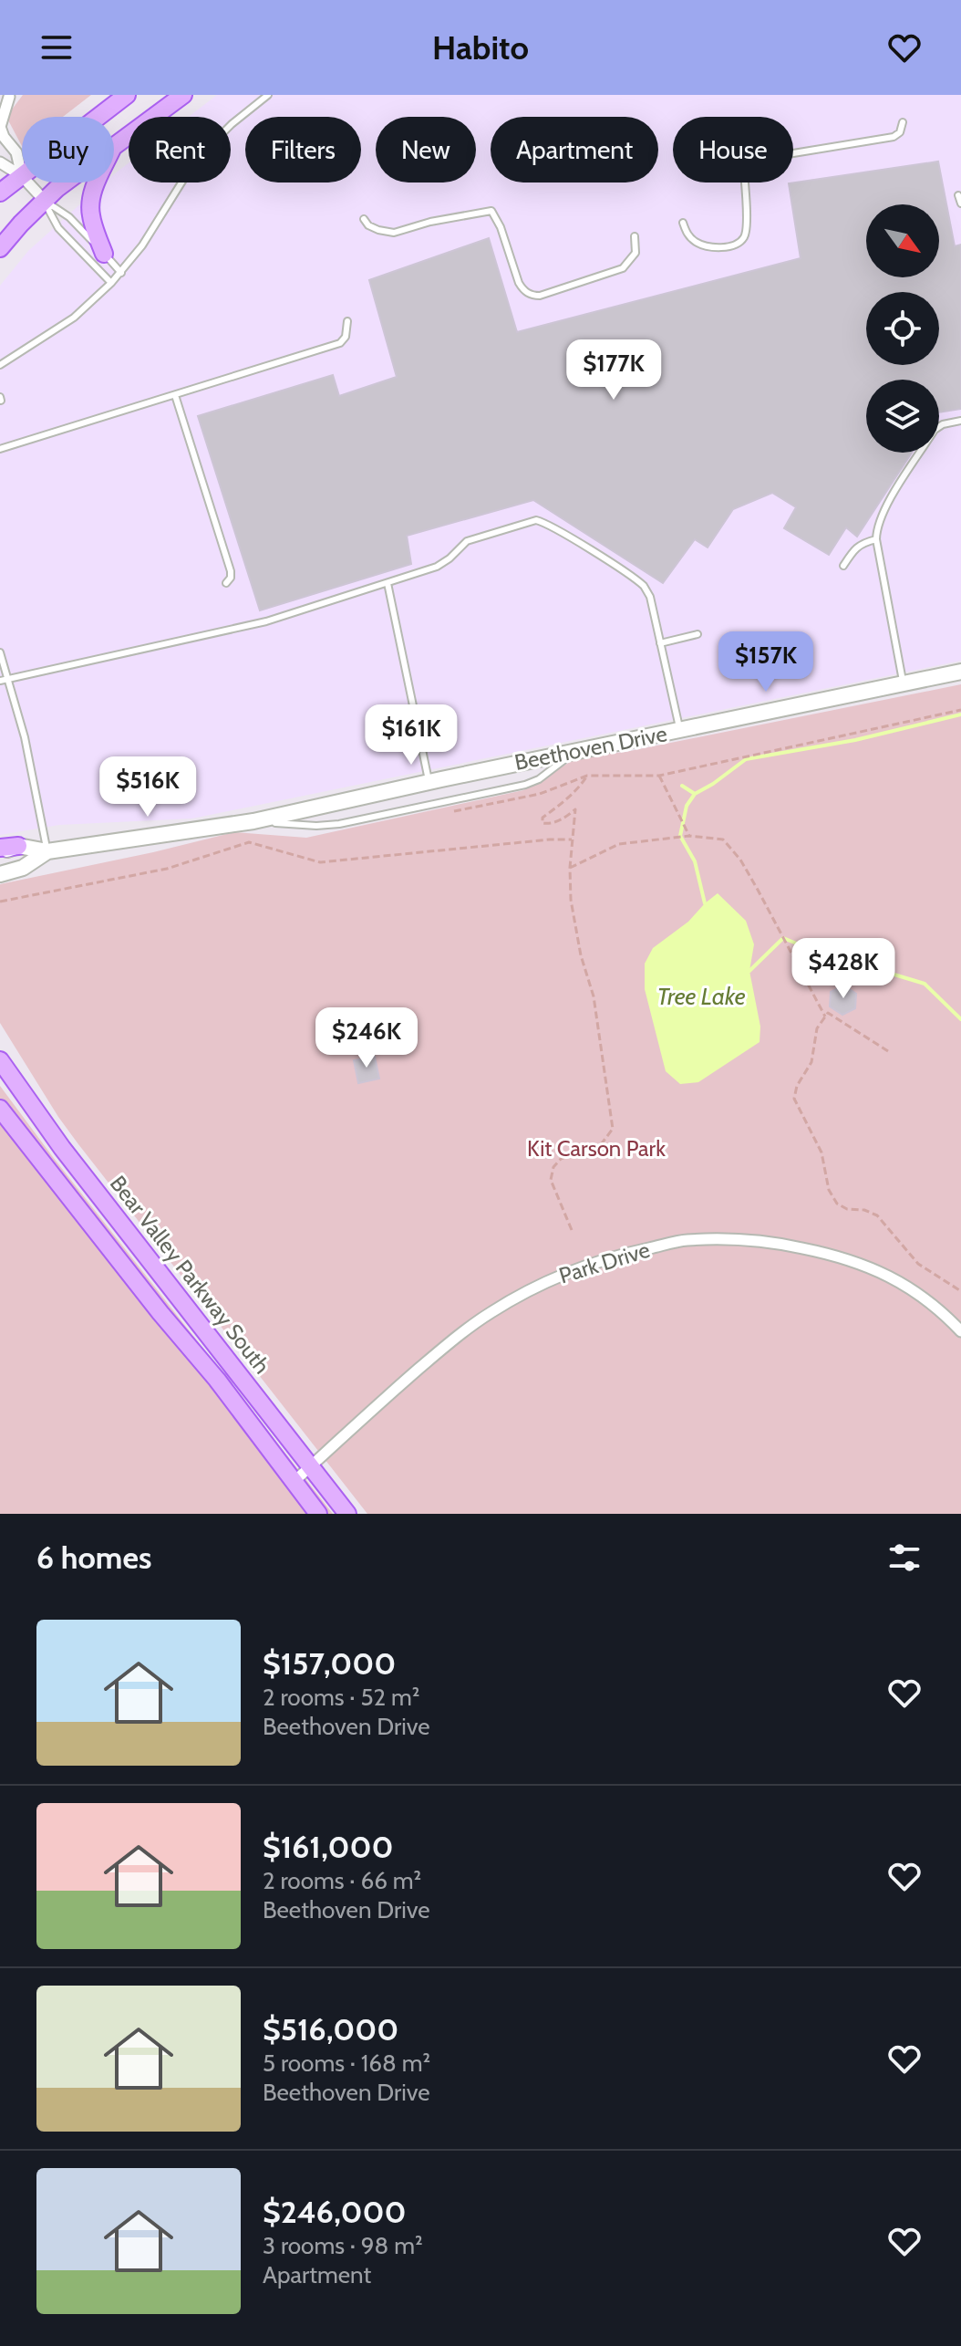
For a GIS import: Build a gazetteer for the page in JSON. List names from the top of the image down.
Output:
{
  "streets": {
    "main road": ["Beethoven Drive", "Bear Valley Parkway South"],
    "street": ["Park Drive"]
  },
  "crossings": [
    ["Park Drive", "Bear Valley Parkway South"]
  ],
  "water": ["Tree Lake"],
  "parks": ["Kit Carson Park"],
  "north": "bottom right",
  "page": {
    "header": "Habito",
    "chip": [
      "Buy",
      "Rent",
      "Filters",
      "New",
      "Apartment",
      "House"
    ],
    "price": [
      "$177K",
      "$157K",
      "$161K",
      "$516K",
      "$428K",
      "$246K"
    ],
    "heading": "6 homes",
    "list": [
      {
        "name": "$157,000",
        "note": "2 rooms · 52 m² · Beethoven Drive"
      },
      {
        "name": "$161,000",
        "note": "2 rooms · 66 m² · Beethoven Drive"
      },
      {
        "name": "$516,000",
        "note": "5 rooms · 168 m² · Beethoven Drive"
      },
      {
        "name": "$246,000",
        "note": "3 rooms · 98 m² · Apartment"
      }
    ]
  }
}
